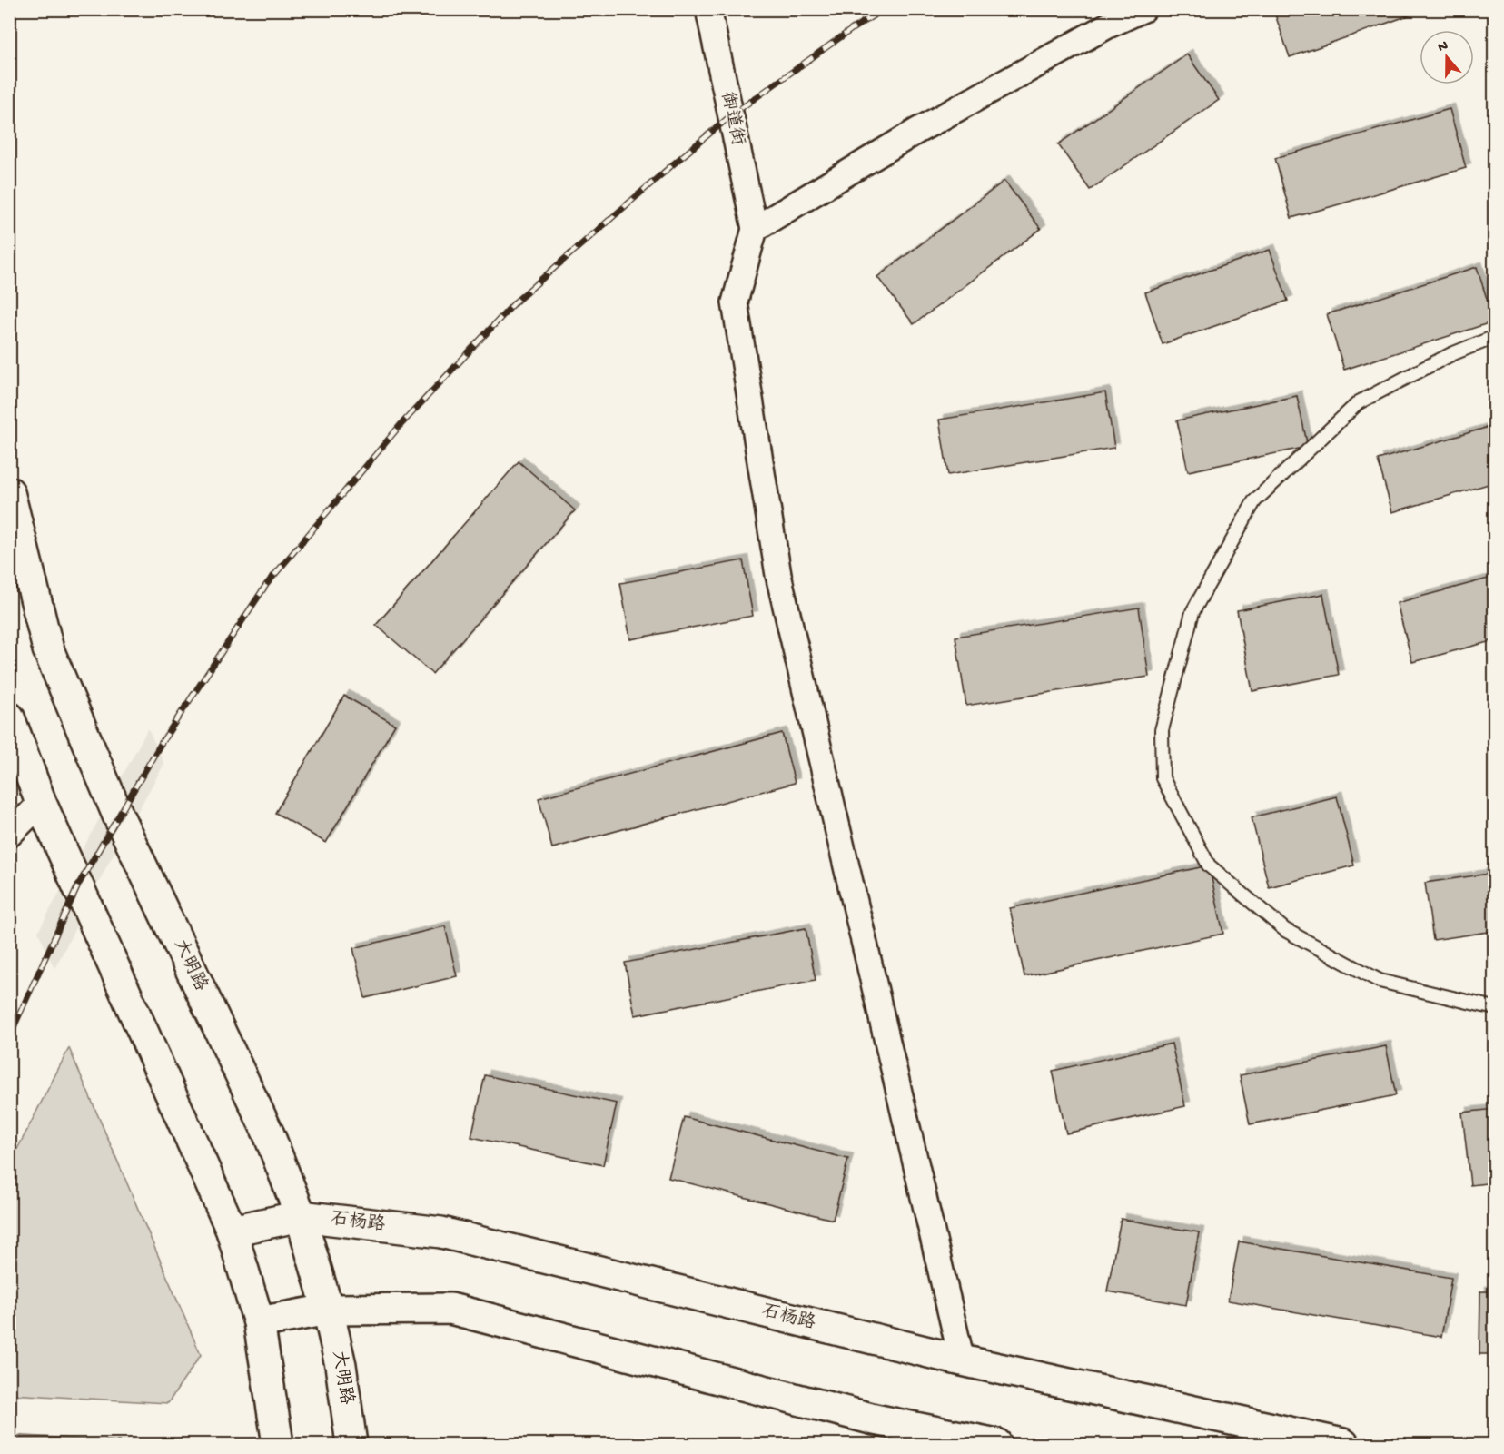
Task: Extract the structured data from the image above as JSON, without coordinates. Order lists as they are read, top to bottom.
{
  "streets": {
    "main road": ["大明路", "石杨路"],
    "street": ["御道街"]
  },
  "crossings": [
    ["大明路", "石杨路"]
  ],
  "north": "top"
}
